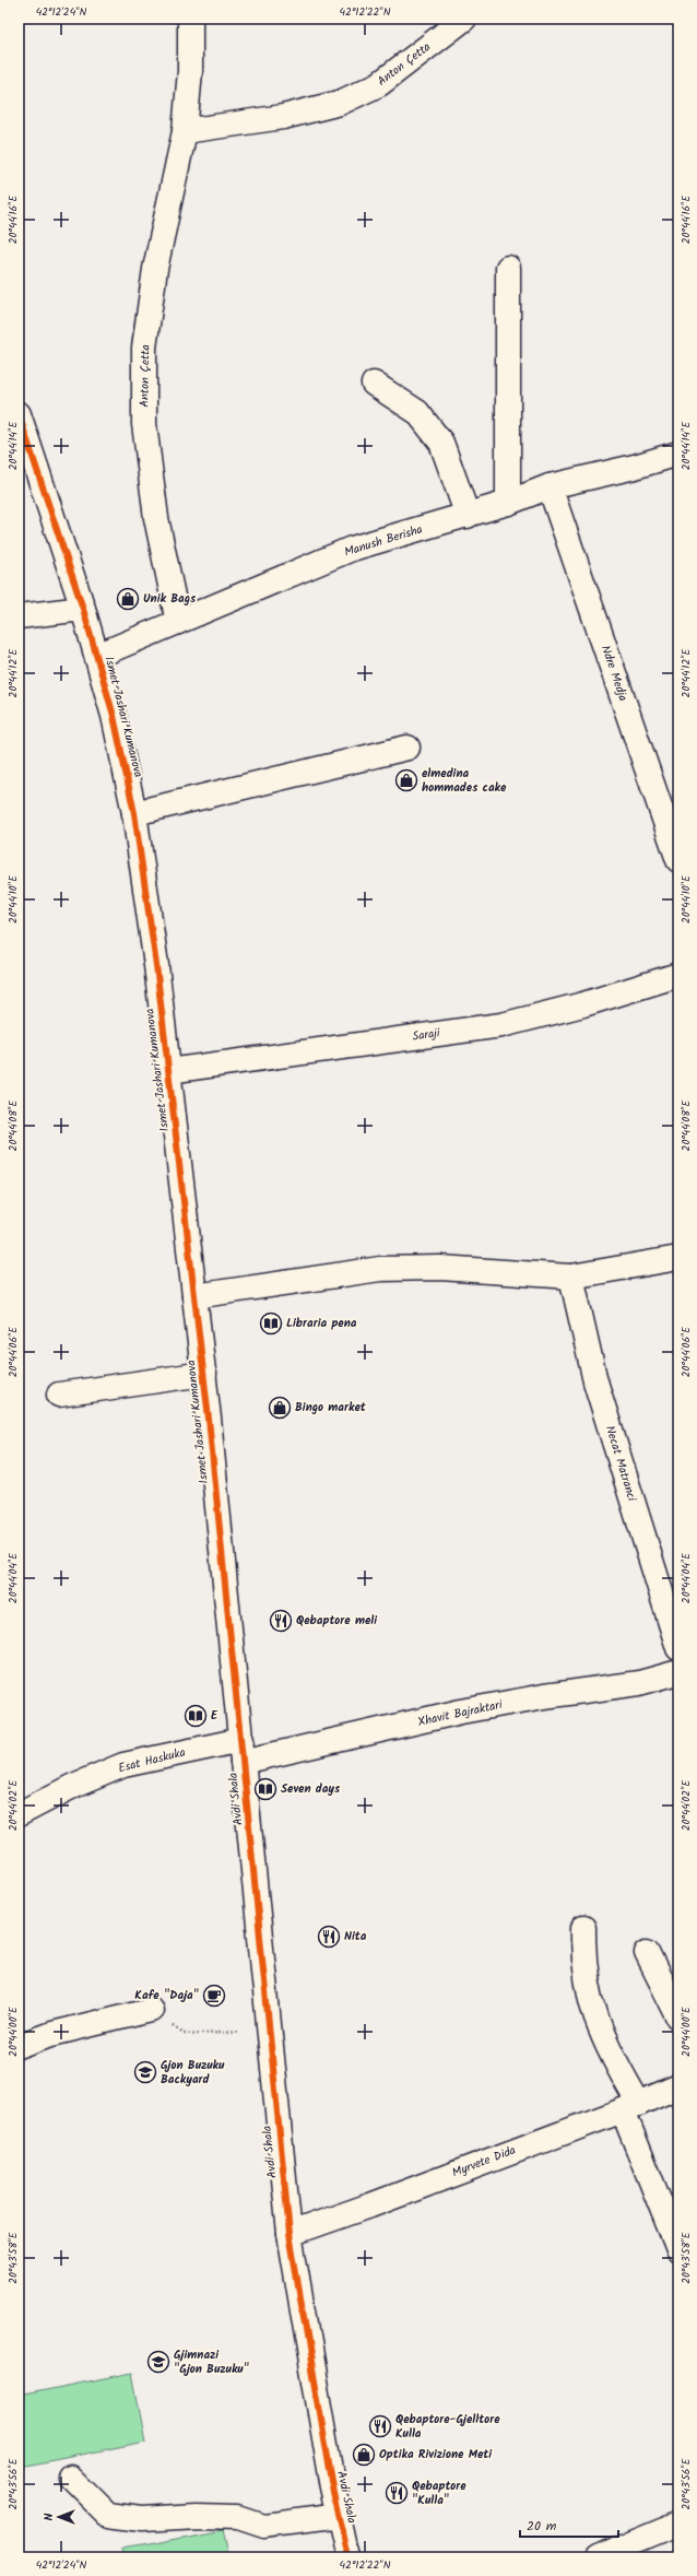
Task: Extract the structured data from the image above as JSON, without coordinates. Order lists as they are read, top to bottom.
{
  "streets": {
    "street": [
      "Anton Çetta",
      "Manush Berisha",
      "Ndre Medja",
      "Ismet Jashari Kumanova",
      "Saraji",
      "Necat Matranci",
      "Xhavit Bajraktari",
      "Esat Haskuka",
      "Avdi Shala",
      "Myrvete Dida"
    ]
  },
  "crossings": [
    ["Anton Çetta", "Manush Berisha"],
    ["Manush Berisha", "Ndre Medja"],
    ["Manush Berisha", "Ismet Jashari Kumanova"],
    ["Ismet Jashari Kumanova", "Saraji"],
    ["Ismet Jashari Kumanova", "Xhavit Bajraktari"],
    ["Ismet Jashari Kumanova", "Esat Haskuka"],
    ["Ismet Jashari Kumanova", "Avdi Shala"],
    ["Xhavit Bajraktari", "Esat Haskuka"],
    ["Xhavit Bajraktari", "Avdi Shala"],
    ["Esat Haskuka", "Avdi Shala"],
    ["Avdi Shala", "Myrvete Dida"]
  ],
  "places": {
    "shop": [
      "Unik Bags",
      "elmedina hommades cake",
      "Bingo market",
      "Optika Rivizione Meti"
    ],
    "library": ["Libraria pena", "E", "Seven days"],
    "restaurant": [
      "Qebaptore meli",
      "Nita",
      "Qebaptore-Gjelltore Kulla",
      "Qebaptore \"Kulla\""
    ],
    "cafe": ["Kafe \"Daja\""],
    "school or university": ["Gjon Buzuku Backyard", "Gjimnazi \"Gjon Buzuku\""]
  },
  "scale_bar": "20 m",
  "north": "left",
  "coordinates": [
    "42°12'24\"N",
    "42°12'22\"N",
    "20°44'16\"E",
    "20°44'14\"E",
    "20°44'12\"E",
    "20°44'10\"E",
    "20°44'08\"E",
    "20°44'06\"E",
    "20°44'04\"E",
    "20°44'02\"E",
    "20°44'00\"E",
    "20°43'58\"E",
    "20°43'56\"E"
  ]
}
